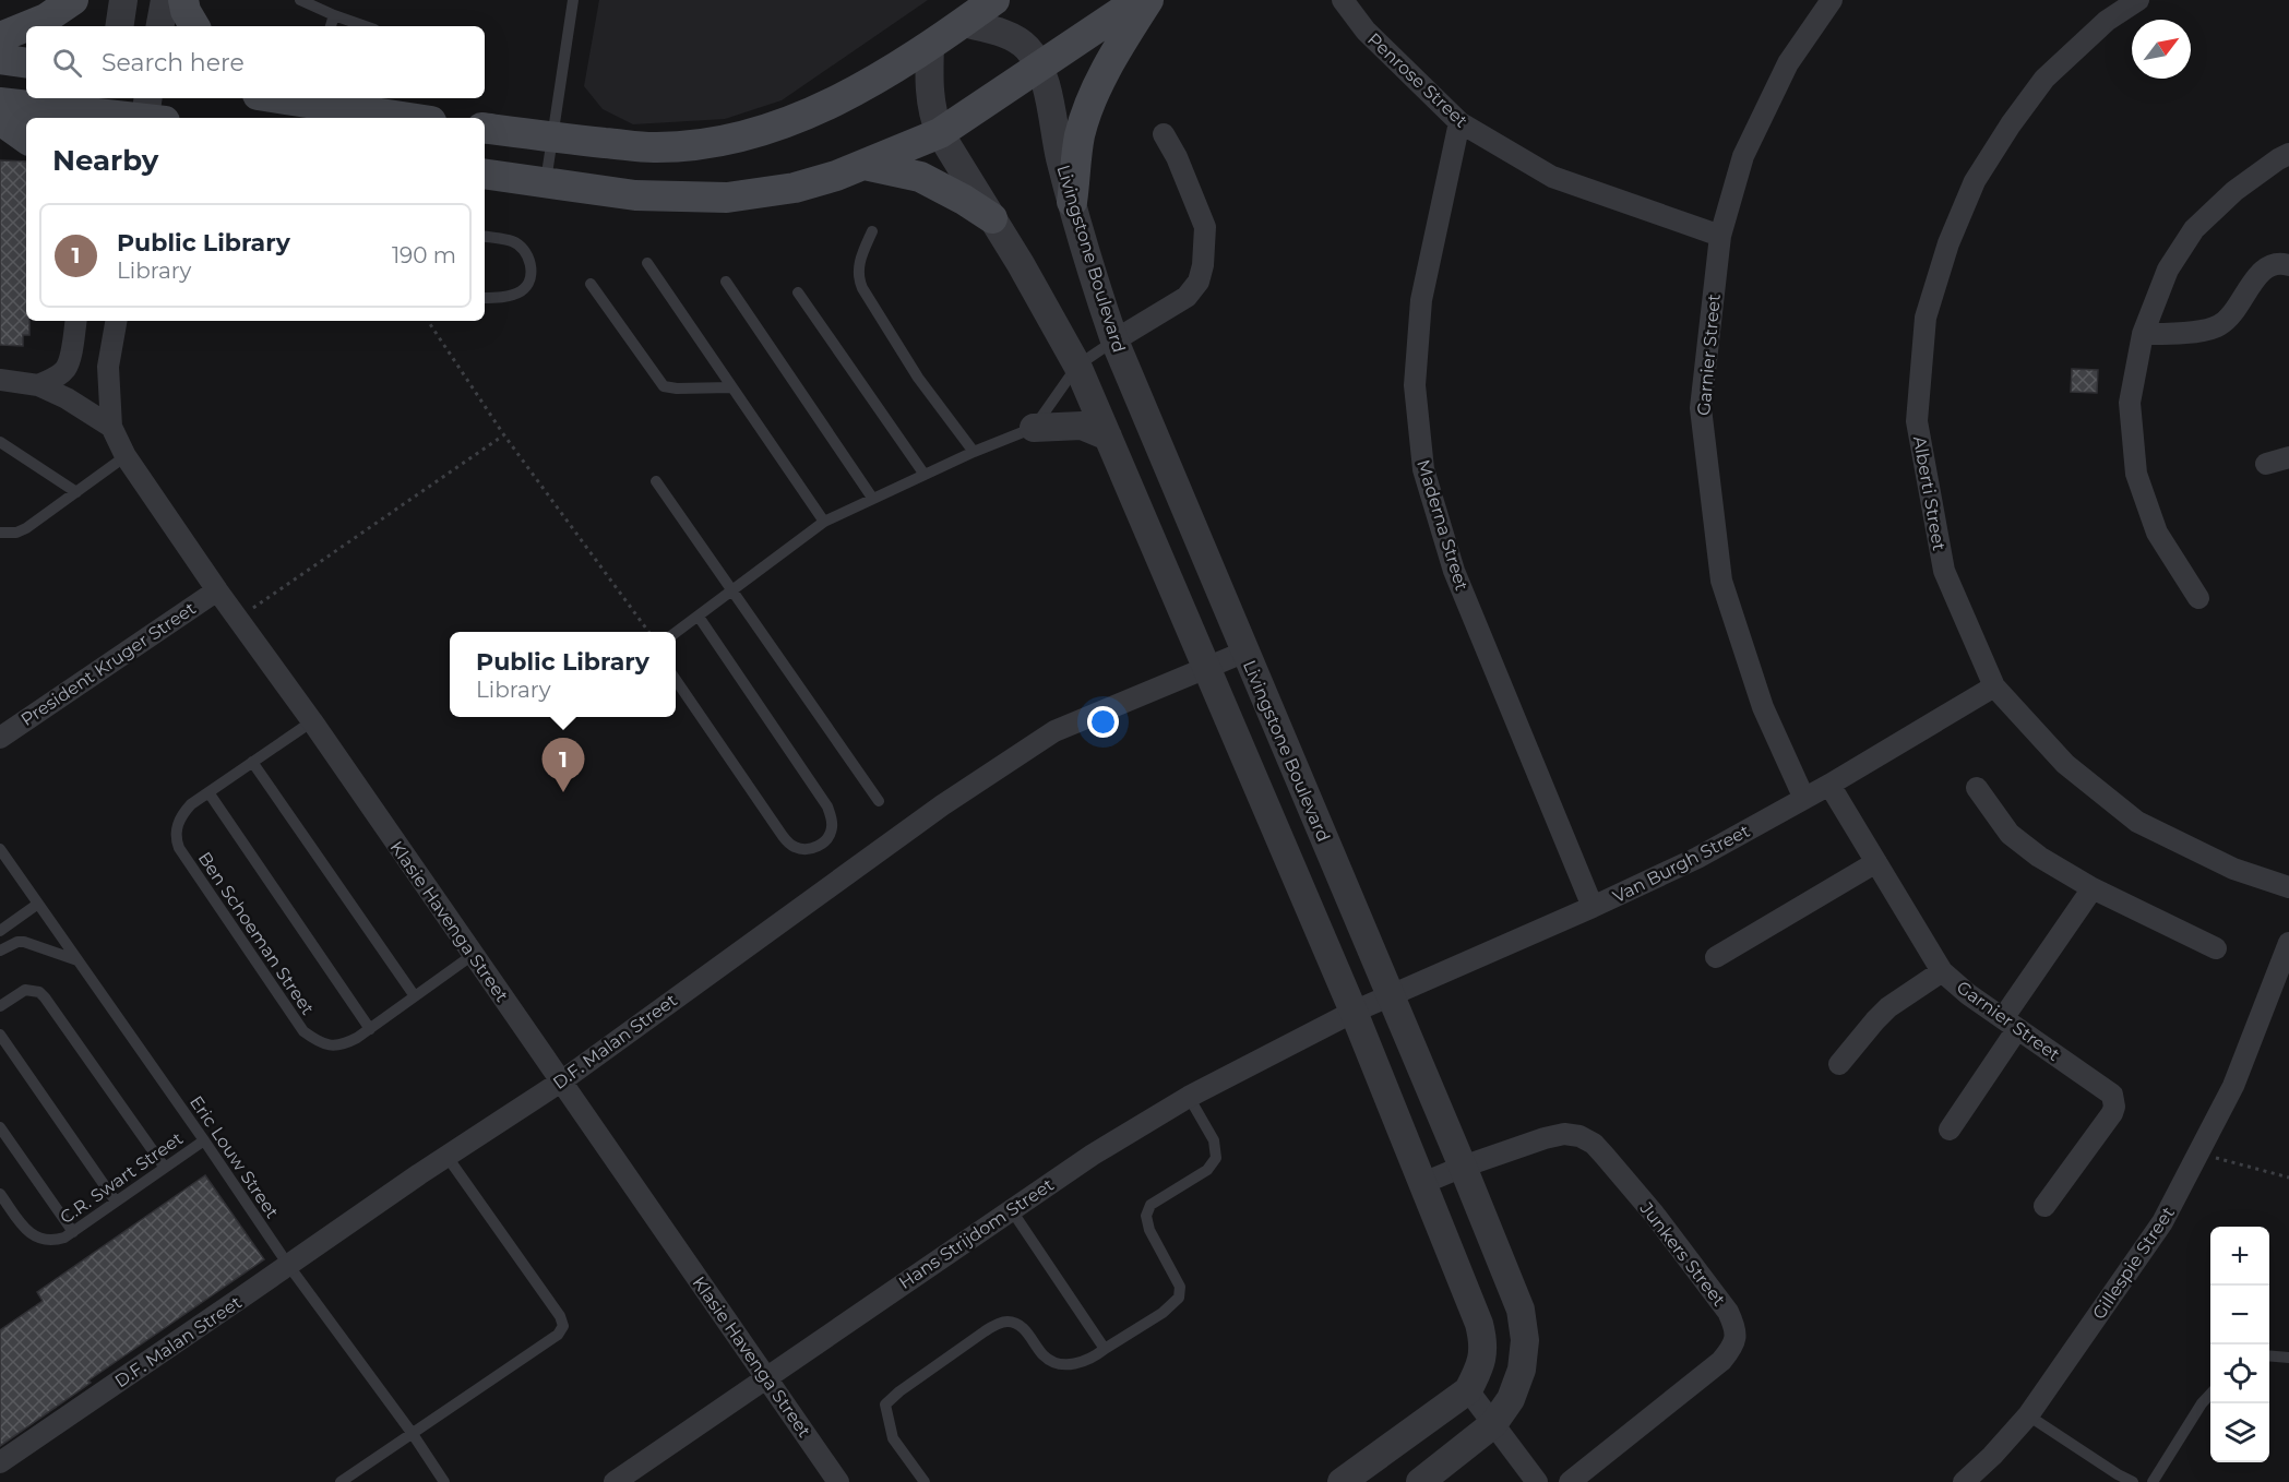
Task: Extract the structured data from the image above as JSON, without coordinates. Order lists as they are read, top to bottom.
{
  "streets": {
    "street": [
      "Penrose Street",
      "Livingstone Boulevard",
      "Garnier Street",
      "Alberti Street",
      "Maderna Street",
      "President Kruger Street",
      "Van Burgh Street",
      "Klasie Havenga Street",
      "D.F. Malan Street",
      "Hans Strijdom Street",
      "Junkers Street",
      "Gillespie Street"
    ],
    "lane": ["Ben Schoeman Street", "Eric Louw Street", "C.R. Swart Street"]
  },
  "crossings": [
    ["Penrose Street", "Garnier Street"],
    ["Penrose Street", "Maderna Street"],
    ["Livingstone Boulevard", "Van Burgh Street"],
    ["Livingstone Boulevard", "D.F. Malan Street"],
    ["Livingstone Boulevard", "Junkers Street"],
    ["Garnier Street", "Van Burgh Street"],
    ["Alberti Street", "Van Burgh Street"],
    ["Maderna Street", "Van Burgh Street"],
    ["President Kruger Street", "Klasie Havenga Street"],
    ["Van Burgh Street", "Hans Strijdom Street"],
    ["Klasie Havenga Street", "Ben Schoeman Street"],
    ["Klasie Havenga Street", "D.F. Malan Street"],
    ["Klasie Havenga Street", "Hans Strijdom Street"],
    ["D.F. Malan Street", "Eric Louw Street"],
    ["Eric Louw Street", "C.R. Swart Street"]
  ],
  "north": "top right",
  "page": {
    "search": "Search here",
    "heading": "Nearby",
    "list": [
      {
        "mark": "1",
        "name": "Public Library",
        "note": "Library",
        "value": "190 m"
      }
    ],
    "popup": ["Public Library", "Library"],
    "pins": "1",
    "map_buttons": ["+", "−"]
  }
}
